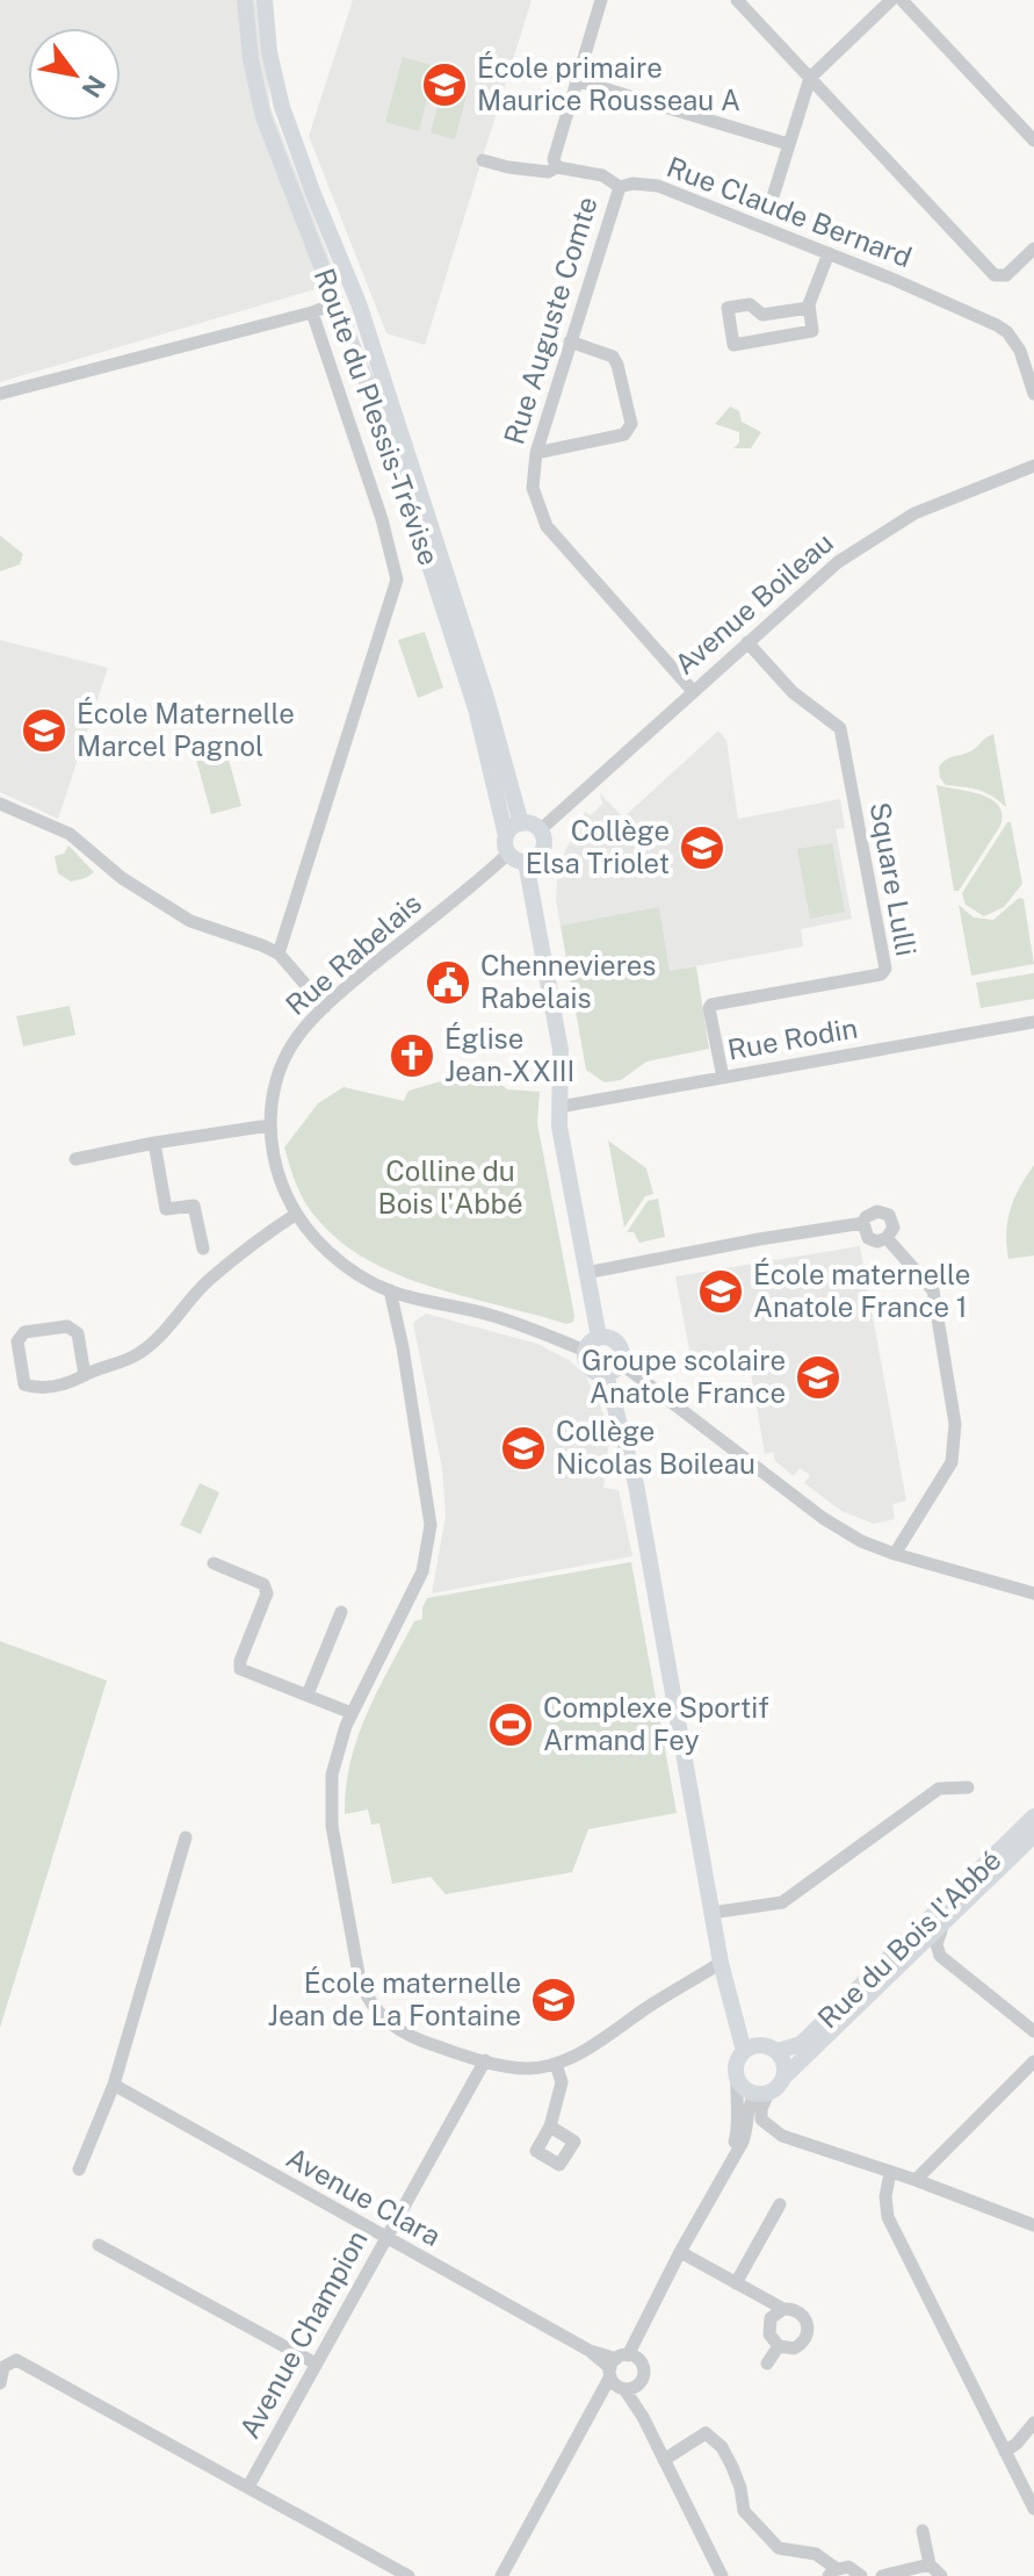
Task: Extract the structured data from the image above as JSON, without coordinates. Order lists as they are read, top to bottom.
{
  "streets": {
    "main road": ["Route du Plessis-Trévise", "Rue du Bois l'Abbé"],
    "street": [
      "Rue Claude Bernard",
      "Rue Auguste Comte",
      "Avenue Boileau",
      "Square Lulli",
      "Rue Rabelais",
      "Rue Rodin",
      "Avenue Clara",
      "Avenue Champion"
    ]
  },
  "crossings": [
    ["Rue Claude Bernard", "Rue Auguste Comte"],
    ["Rue Auguste Comte", "Avenue Boileau"],
    ["Route du Plessis-Trévise", "Avenue Boileau"],
    ["Route du Plessis-Trévise", "Rue Rabelais"],
    ["Avenue Boileau", "Square Lulli"],
    ["Avenue Boileau", "Rue Rabelais"],
    ["Square Lulli", "Rue Rodin"],
    ["Avenue Clara", "Avenue Champion"]
  ],
  "parks": ["Colline du Bois l'Abbé"],
  "places": {
    "school or university": [
      "École primaire Maurice Rousseau A",
      "École Maternelle Marcel Pagnol",
      "Collège Elsa Triolet",
      "École maternelle Anatole France 1",
      "Groupe scolaire Anatole France",
      "Collège Nicolas Boileau",
      "École maternelle Jean de La Fontaine"
    ],
    "public building": ["Chennevieres Rabelais"],
    "church": ["Église Jean-XXIII"],
    "sports": ["Complexe Sportif Armand Fey"]
  },
  "north": "bottom right"
}
